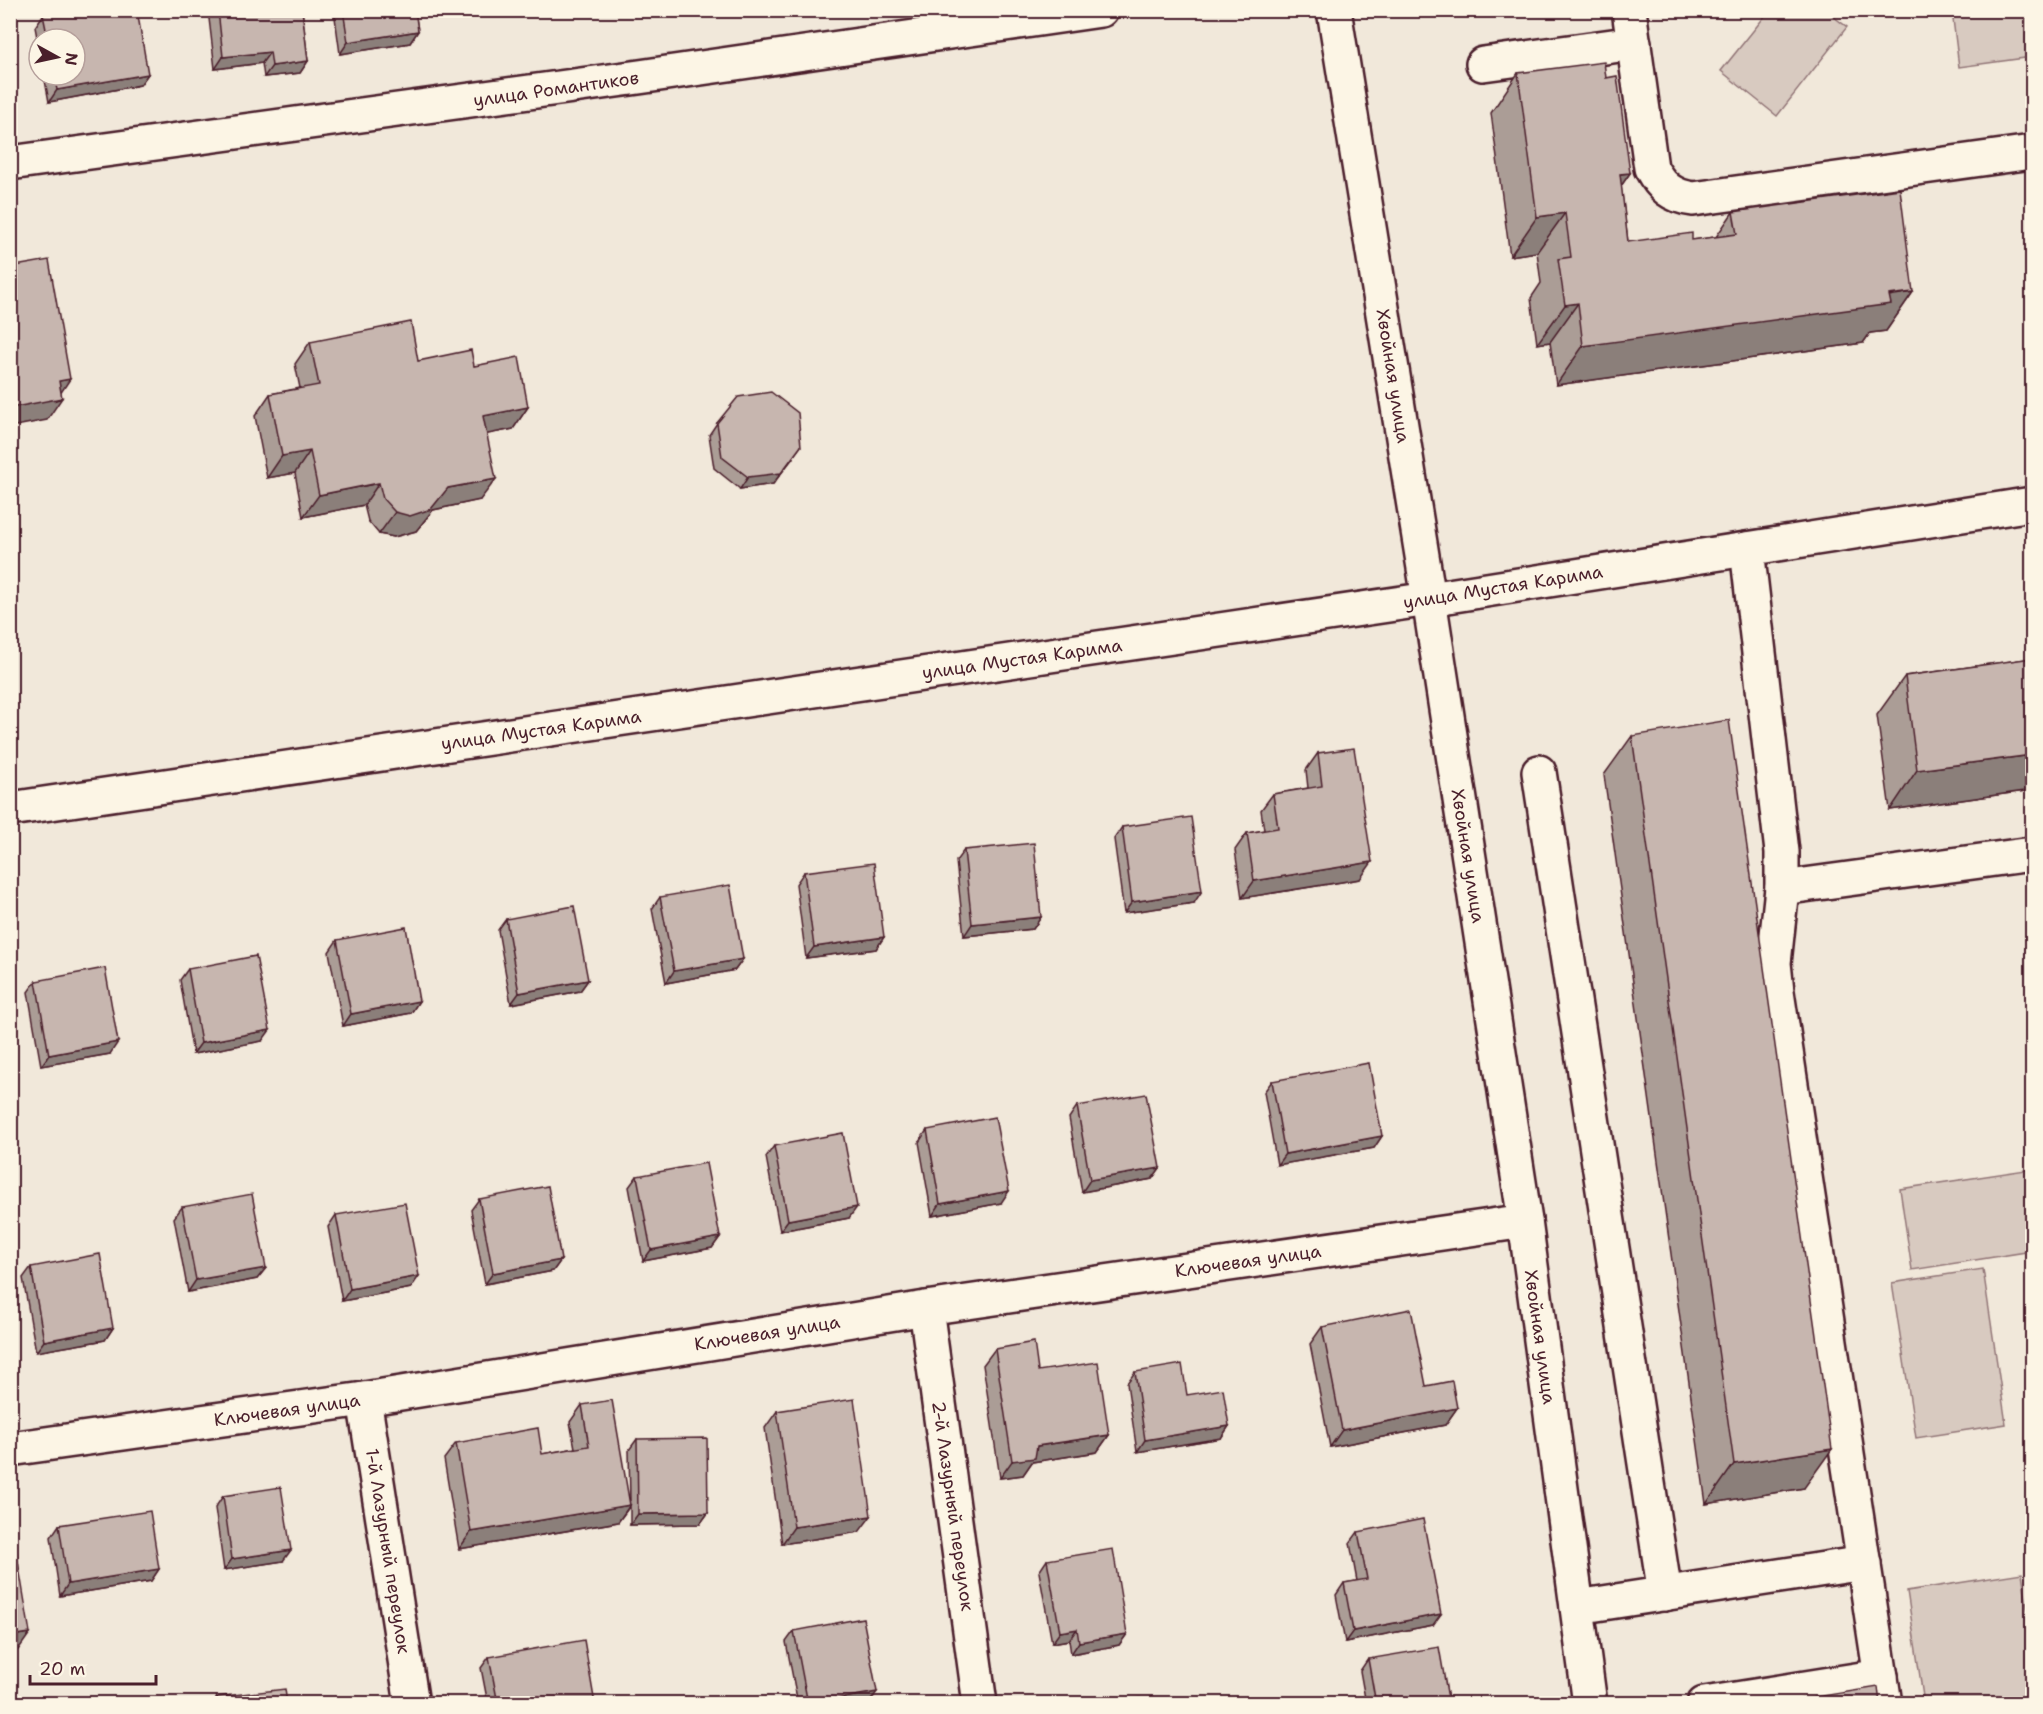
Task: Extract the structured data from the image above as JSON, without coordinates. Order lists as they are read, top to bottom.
{
  "streets": {
    "street": [
      "улица Романтиков",
      "Хвойная улица",
      "улица Мустая Карима",
      "Ключевая улица",
      "2-й Лазурный переулок",
      "1-й Лазурный переулок"
    ]
  },
  "crossings": [
    ["Хвойная улица", "улица Мустая Карима"],
    ["Хвойная улица", "Ключевая улица"],
    ["Ключевая улица", "2-й Лазурный переулок"],
    ["Ключевая улица", "1-й Лазурный переулок"]
  ],
  "scale_bar": "20 m",
  "north": "right"
}
